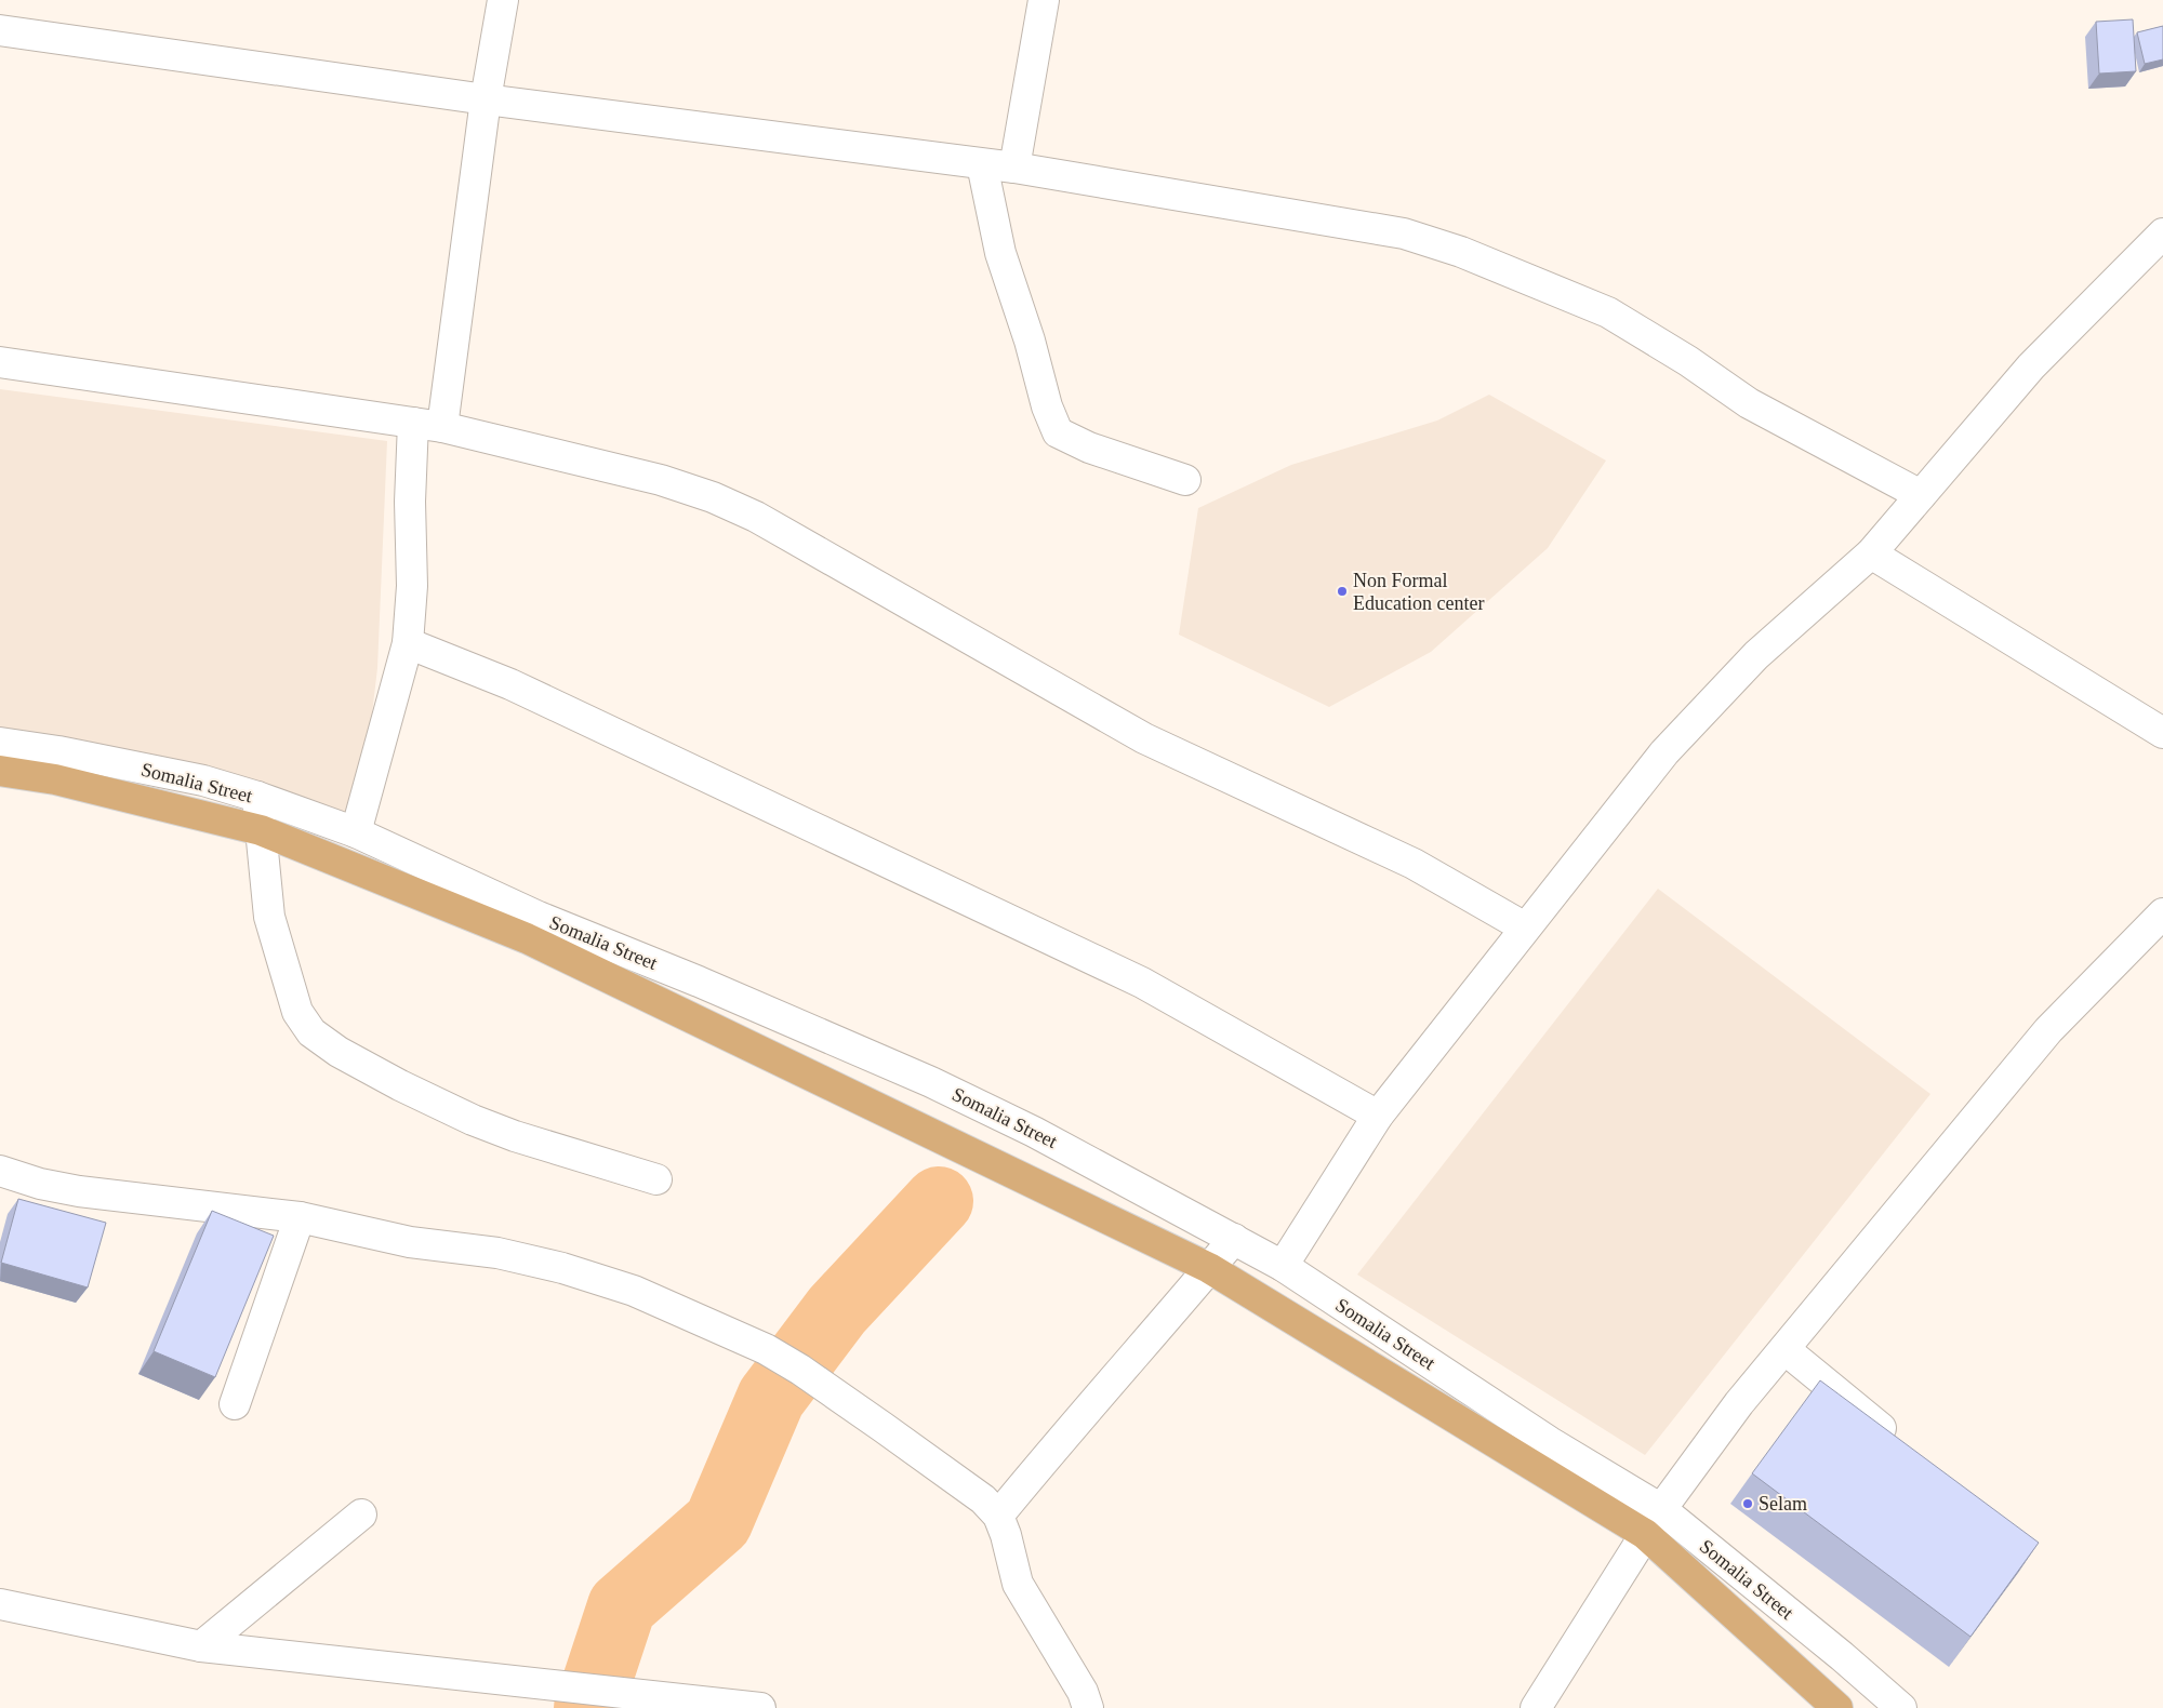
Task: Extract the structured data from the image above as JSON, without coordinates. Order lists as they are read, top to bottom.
{
  "streets": {
    "street": ["Somalia Street"]
  },
  "places": ["Non Formal Education center", "Selam"]
}
